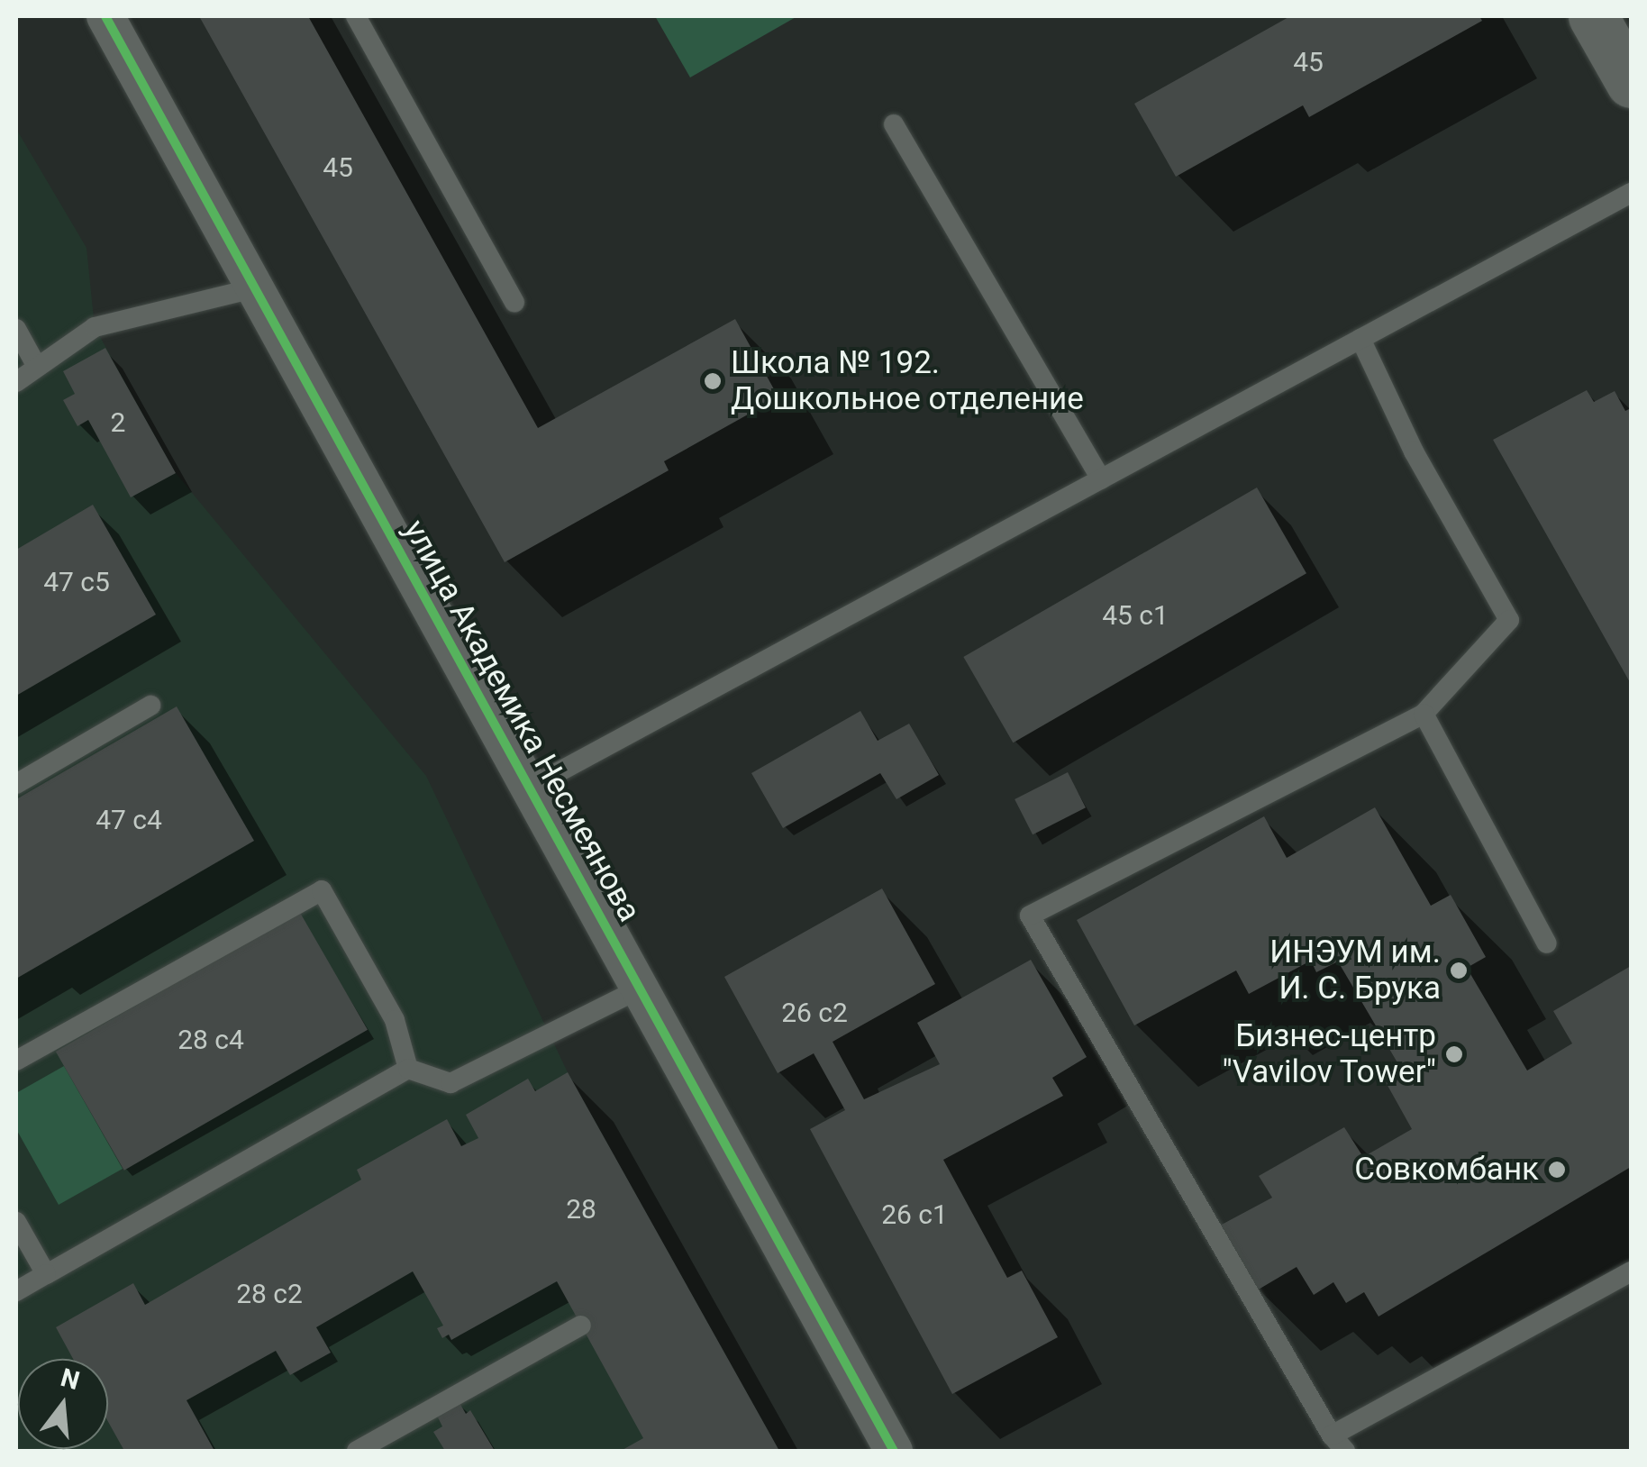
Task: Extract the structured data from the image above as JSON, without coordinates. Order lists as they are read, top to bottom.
{
  "streets": {
    "street": ["улица Академика Несмеянова"]
  },
  "places": [
    "Школа № 192. Дошкольное отделение",
    "ИНЭУМ им. И. С. Брука",
    "Бизнес-центр \"Vavilov Tower\"",
    "Совкомбанк"
  ],
  "house_numbers": [
    "45",
    "45",
    "2",
    "47 с5",
    "45 с1",
    "47 с4",
    "26 с2",
    "28 с4",
    "28",
    "26 с1",
    "28 с2"
  ],
  "north": "top"
}
